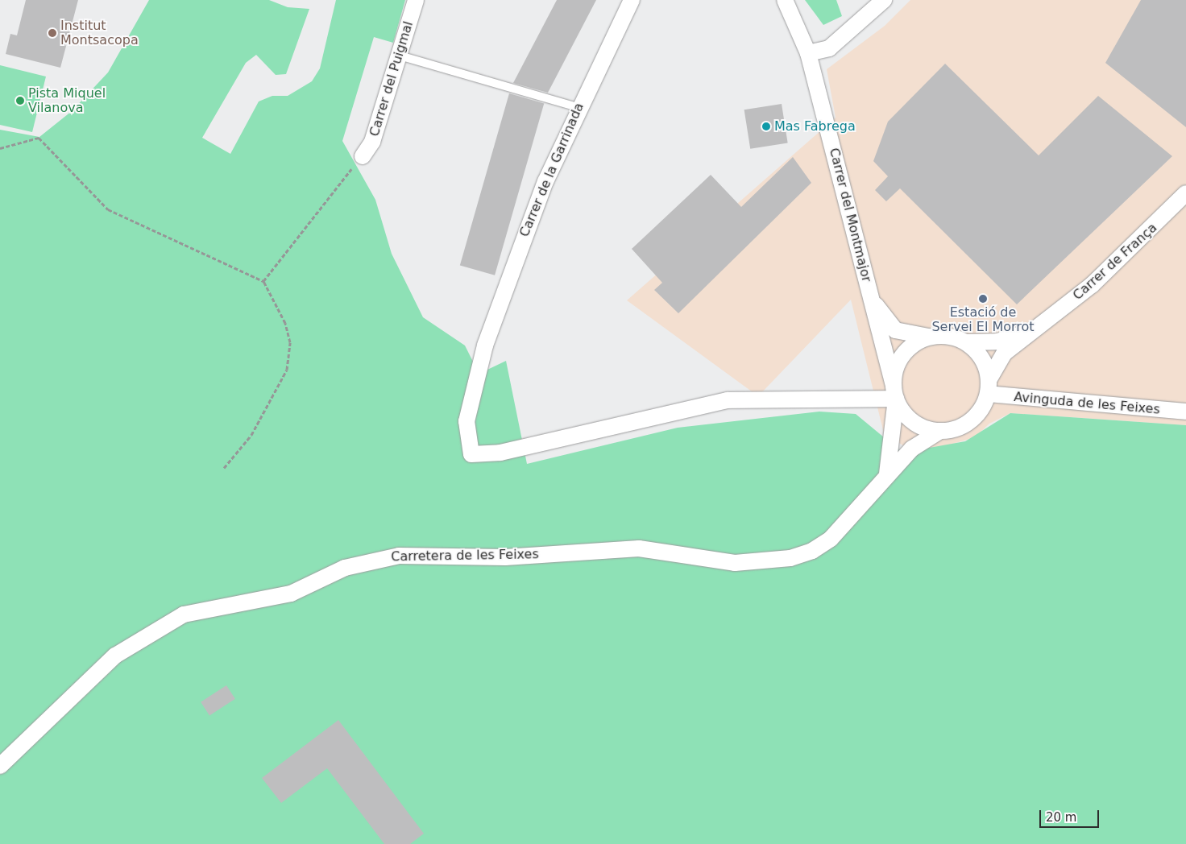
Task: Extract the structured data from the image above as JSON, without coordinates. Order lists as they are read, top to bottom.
{
  "streets": {
    "street": [
      "Carrer del Puigmal",
      "Carrer de la Garrinada",
      "Carrer del Montmajor",
      "Carrer de França",
      "Avinguda de les Feixes",
      "Carretera de les Feixes"
    ]
  },
  "crossings": [
    ["Carrer de la Garrinada", "Carrer del Montmajor"],
    ["Carrer de la Garrinada", "Carrer de França"],
    ["Carrer de la Garrinada", "Avinguda de les Feixes"],
    ["Carrer de la Garrinada", "Carretera de les Feixes"],
    ["Carrer del Montmajor", "Carrer de França"],
    ["Carrer del Montmajor", "Avinguda de les Feixes"],
    ["Carrer del Montmajor", "Carretera de les Feixes"],
    ["Carrer de França", "Avinguda de les Feixes"],
    ["Carrer de França", "Carretera de les Feixes"],
    ["Avinguda de les Feixes", "Carretera de les Feixes"]
  ],
  "places": [
    "Institut Montsacopa",
    "Pista Miquel Vilanova",
    "Mas Fabrega",
    "Estació de Servei El Morrot"
  ],
  "scale_bar": "20 m"
}
